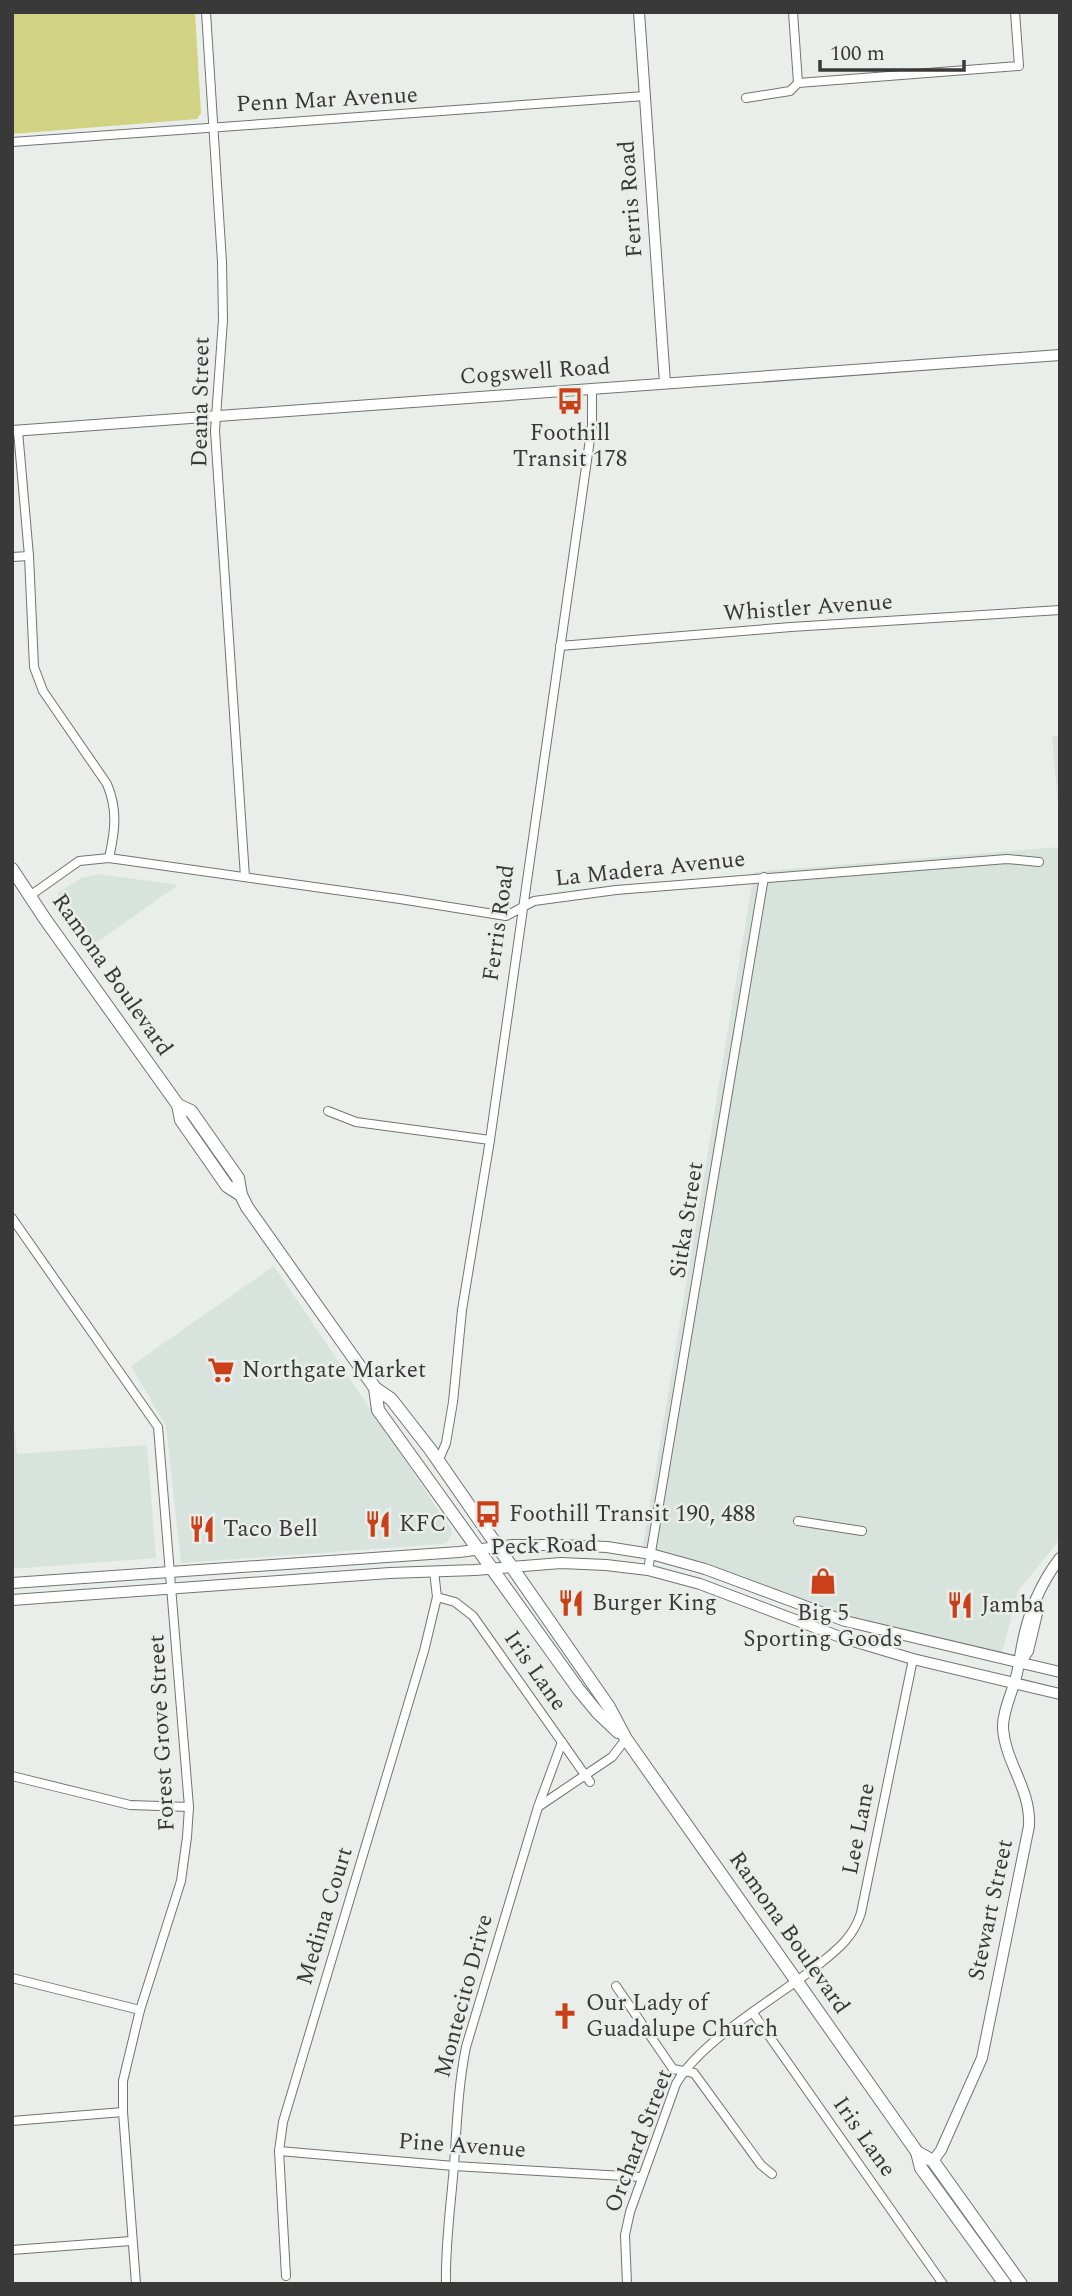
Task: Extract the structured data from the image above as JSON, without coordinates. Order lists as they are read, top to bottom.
{
  "streets": {
    "main road": [
      "Ferris Road",
      "Cogswell Road",
      "Ramona Boulevard",
      "Peck Road",
      "Stewart Street"
    ],
    "street": [
      "Penn Mar Avenue",
      "Deana Street",
      "Whistler Avenue",
      "La Madera Avenue",
      "Sitka Street",
      "Iris Lane",
      "Forest Grove Street",
      "Lee Lane",
      "Medina Court",
      "Montecito Drive",
      "Orchard Street",
      "Pine Avenue"
    ]
  },
  "crossings": [
    ["Penn Mar Avenue", "Ferris Road"],
    ["Penn Mar Avenue", "Deana Street"],
    ["Ferris Road", "Cogswell Road"],
    ["Ferris Road", "Whistler Avenue"],
    ["Ferris Road", "La Madera Avenue"],
    ["Ferris Road", "Ramona Boulevard"],
    ["Cogswell Road", "Deana Street"],
    ["Deana Street", "La Madera Avenue"],
    ["La Madera Avenue", "Ramona Boulevard"],
    ["La Madera Avenue", "Sitka Street"],
    ["Ramona Boulevard", "Peck Road"],
    ["Ramona Boulevard", "Lee Lane"],
    ["Ramona Boulevard", "Stewart Street"],
    ["Ramona Boulevard", "Orchard Street"],
    ["Sitka Street", "Peck Road"],
    ["Peck Road", "Forest Grove Street"],
    ["Peck Road", "Lee Lane"],
    ["Peck Road", "Stewart Street"],
    ["Peck Road", "Medina Court"],
    ["Iris Lane", "Medina Court"],
    ["Iris Lane", "Montecito Drive"],
    ["Iris Lane", "Orchard Street"],
    ["Lee Lane", "Orchard Street"],
    ["Medina Court", "Pine Avenue"],
    ["Montecito Drive", "Pine Avenue"],
    ["Orchard Street", "Pine Avenue"]
  ],
  "places": {
    "bus stop": ["Foothill Transit 178", "Foothill Transit 190, 488"],
    "supermarket": ["Northgate Market"],
    "restaurant": [
      "KFC",
      "Taco Bell",
      "Burger King",
      "Jamba"
    ],
    "shop": ["Big 5 Sporting Goods"],
    "church": ["Our Lady of Guadalupe Church"]
  },
  "scale_bar": "100 m"
}
